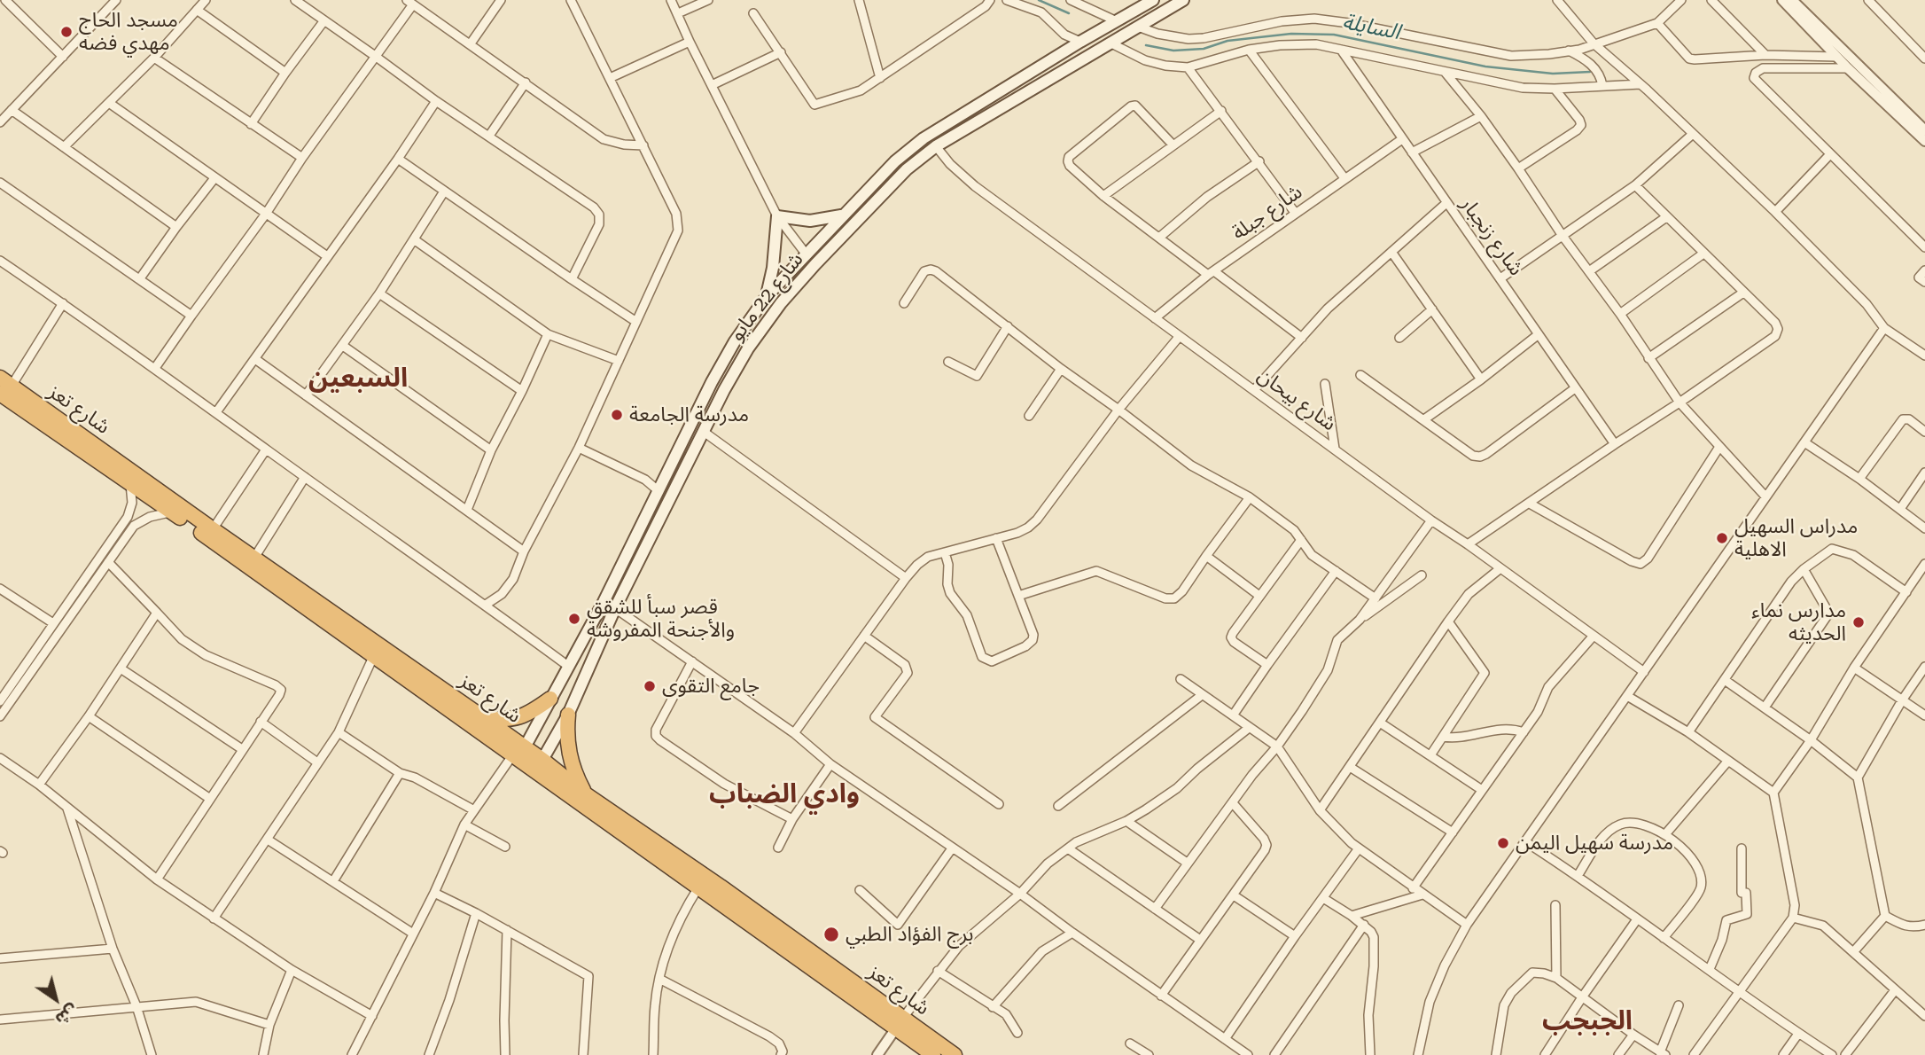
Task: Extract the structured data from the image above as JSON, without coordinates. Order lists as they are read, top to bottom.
{
  "streets": {
    "highway": ["شارع تعز"],
    "main road": ["شارع 22 مايو"],
    "street": ["شارع جبلة", "شارع زنجبار", "شارع بيحان"]
  },
  "crossings": [
    ["شارع جبلة", "شارع زنجبار"],
    ["شارع جبلة", "شارع بيحان"],
    ["شارع 22 مايو", "شارع بيحان"],
    ["شارع 22 مايو", "شارع تعز"]
  ],
  "districts": ["السبعين", "وادي الضباب", "الجبجب"],
  "water": ["السايلة"],
  "places": [
    "مسجد الحاج مهدي فضه",
    "مدرسة الجامعة",
    "مدراس السهيل الاهلية",
    "قصر سبأ للشقق والأجنحة المفروشة",
    "مدارس نماء الحديثه",
    "جامع التقوى",
    "مدرسة سهيل اليمن",
    "برج الفؤاد الطبي"
  ],
  "north": "bottom right"
}
